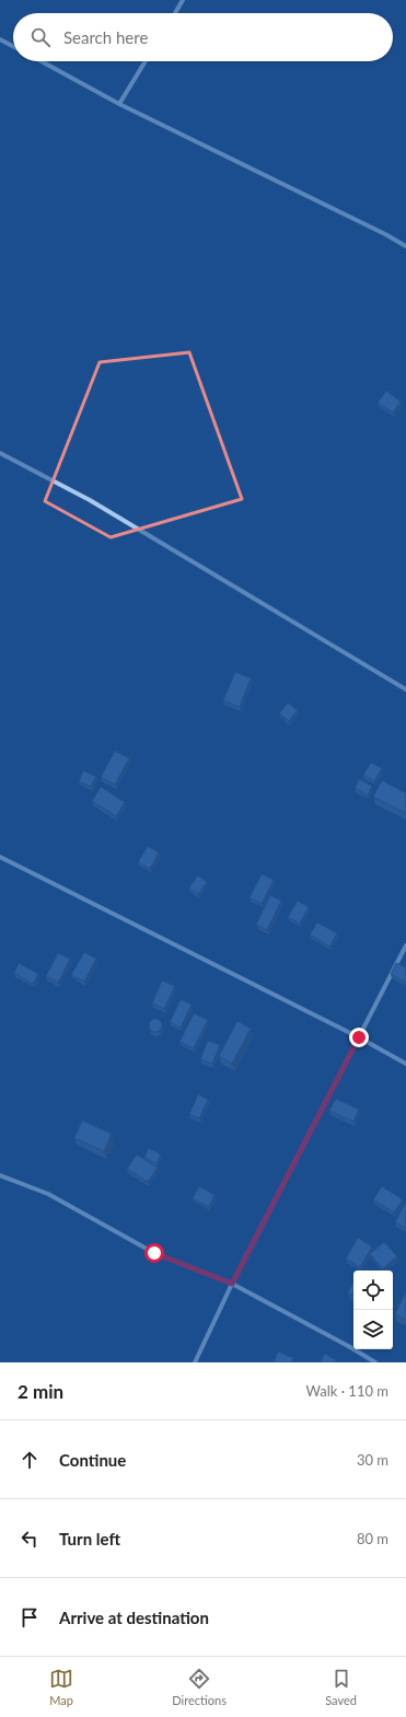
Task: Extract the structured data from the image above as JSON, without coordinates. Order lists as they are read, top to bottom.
{
  "page": {
    "search": "Search here",
    "heading": ["2 min", "Walk · 110 m"],
    "list": [
      ["Continue", "30 m"],
      ["Turn left", "80 m"],
      "Arrive at destination"
    ],
    "nav": ["Map", "Directions", "Saved"]
  }
}
